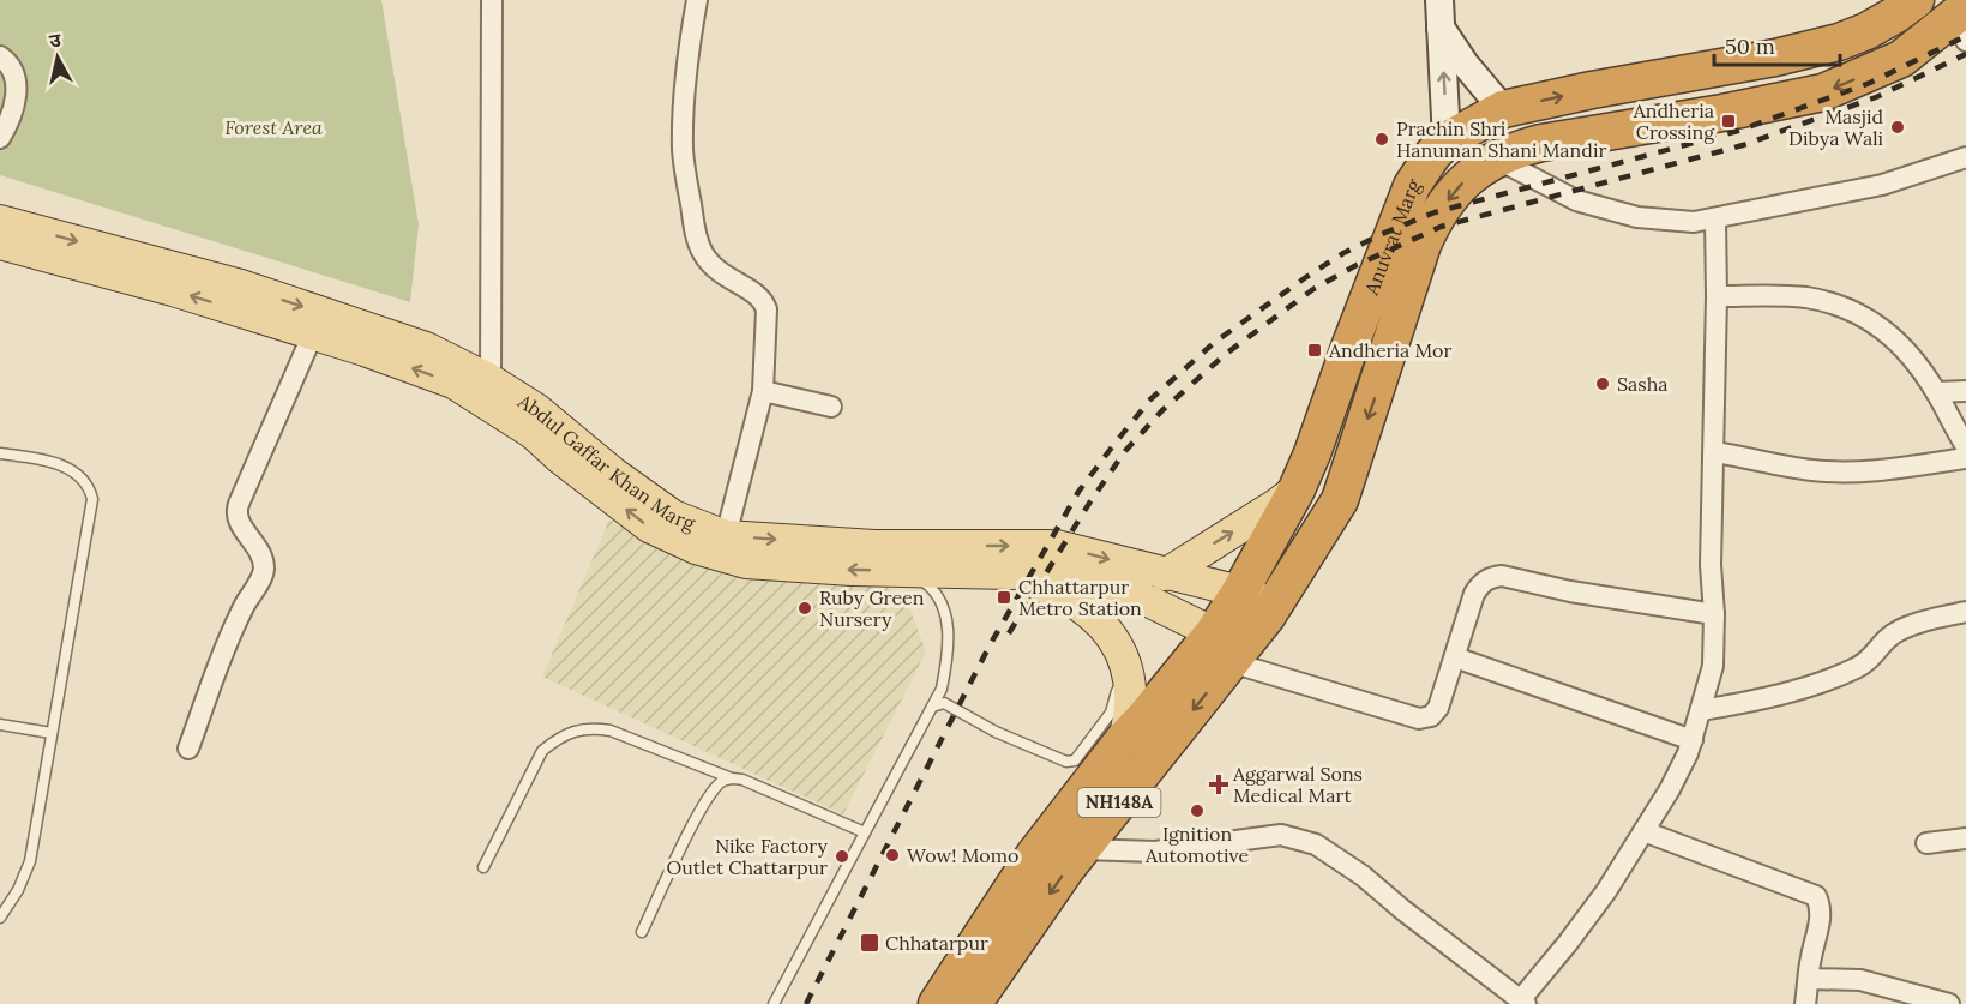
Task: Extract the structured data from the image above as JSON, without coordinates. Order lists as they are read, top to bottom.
{
  "streets": {
    "highway": ["Anuvrat Marg", "NH148A"],
    "main road": ["Abdul Gaffar Khan Marg"]
  },
  "crossings": [
    ["Anuvrat Marg", "Abdul Gaffar Khan Marg"],
    ["Anuvrat Marg", "NH148A"],
    ["Abdul Gaffar Khan Marg", "NH148A"]
  ],
  "parks": ["Forest Area"],
  "places": {
    "transit": [
      "Andheria Crossing",
      "Andheria Mor",
      "Chhattarpur Metro Station",
      "Chhatarpur"
    ],
    "other": [
      "Masjid Dibya Wali",
      "Prachin Shri Hanuman Shani Mandir",
      "Sasha",
      "Ruby Green Nursery",
      "Ignition Automotive",
      "Wow! Momo",
      "Nike Factory Outlet Chattarpur"
    ],
    "health": ["Aggarwal Sons Medical Mart"]
  },
  "scale_bar": "50 m",
  "north": "top"
}
